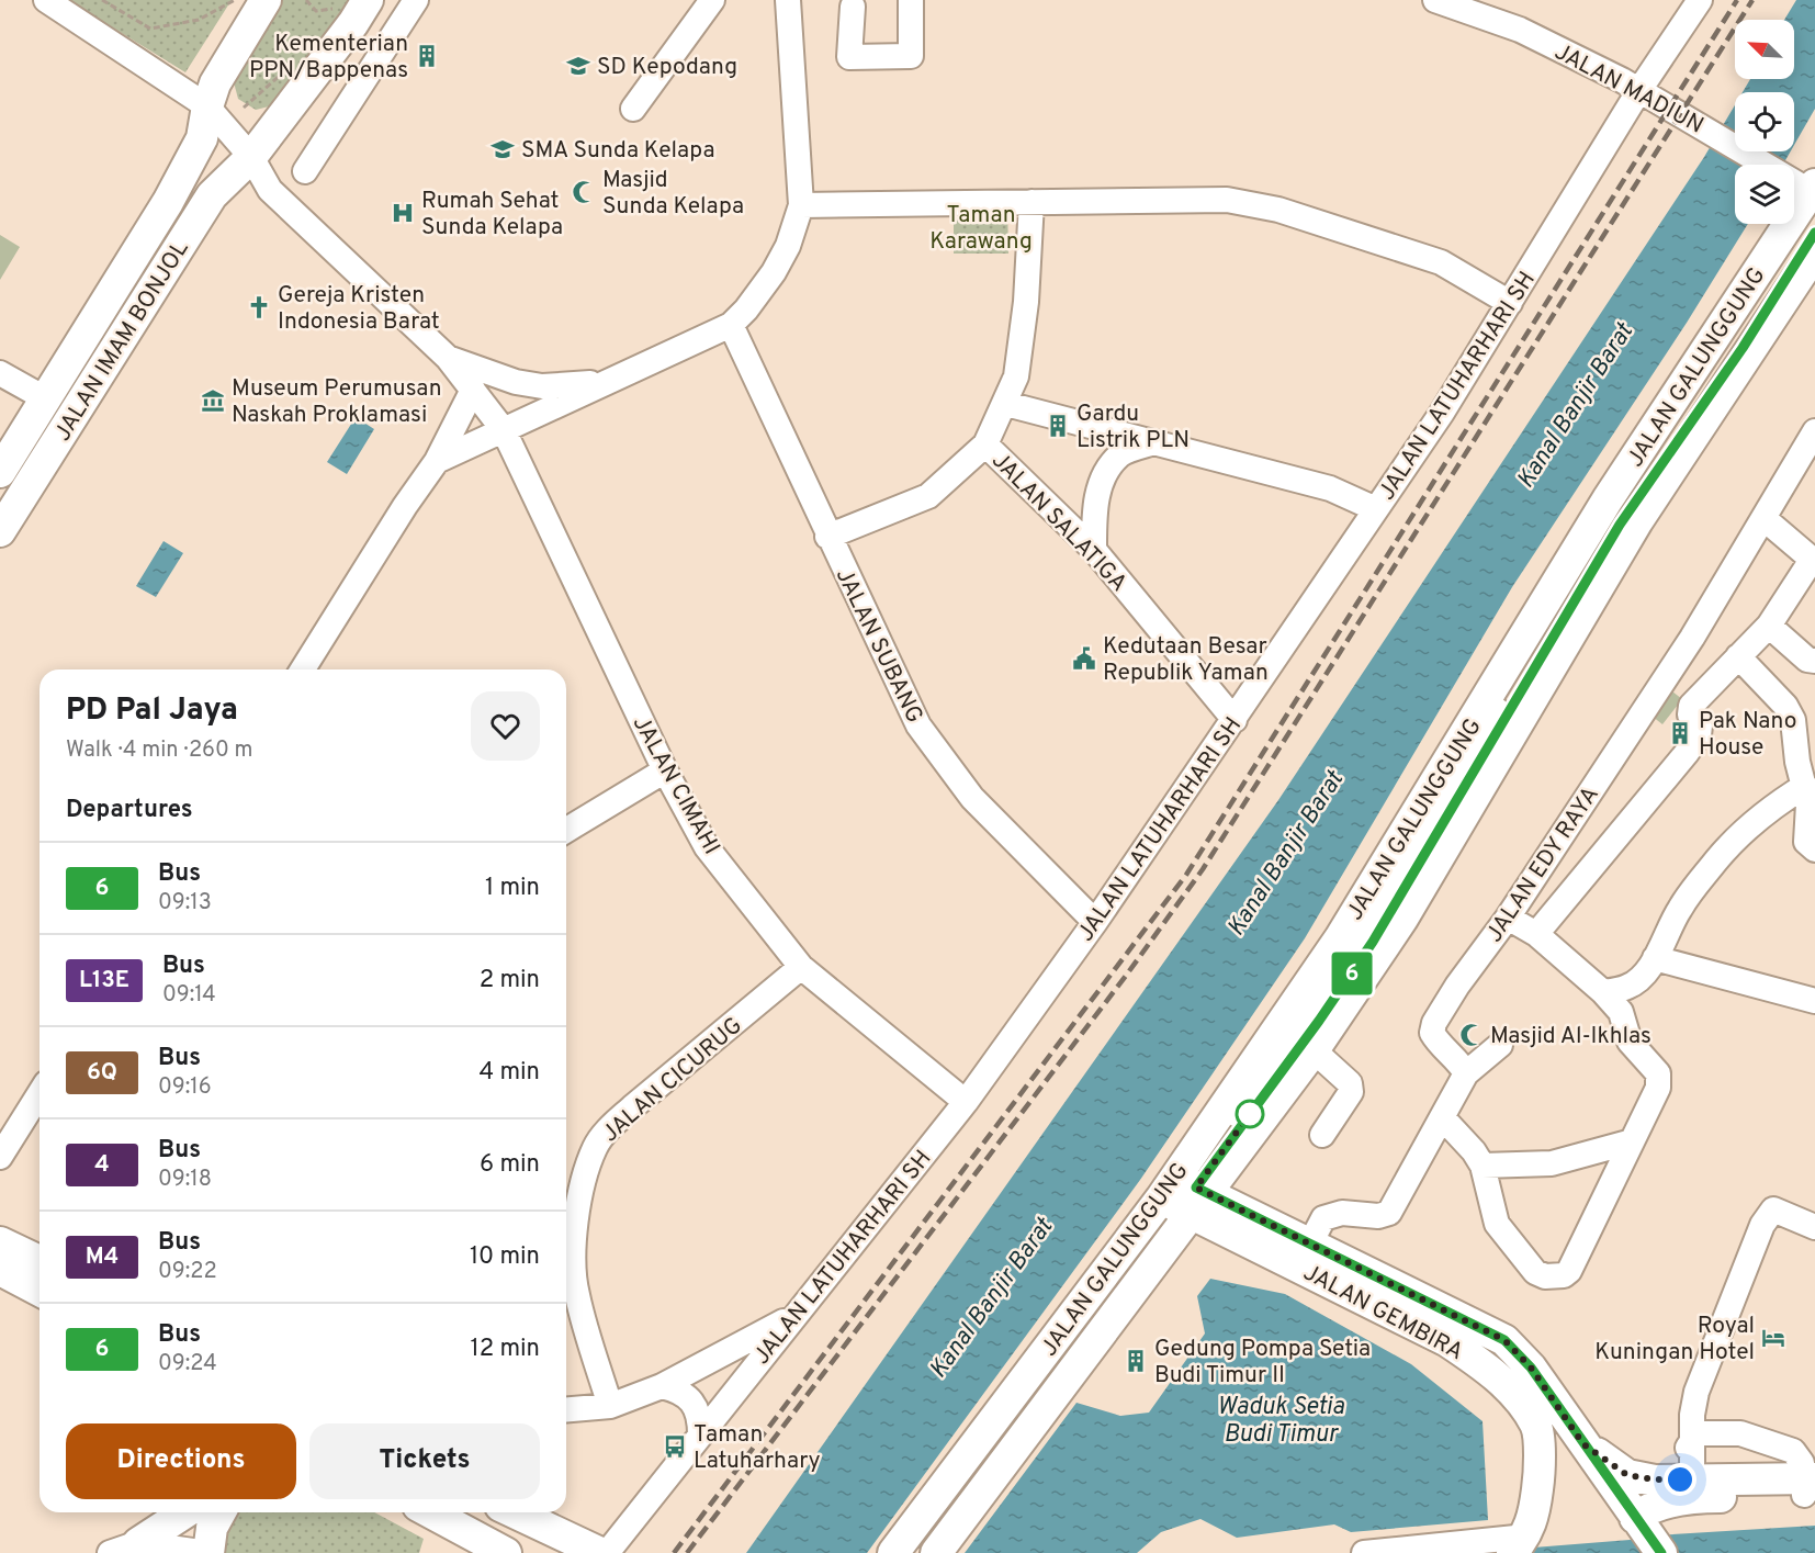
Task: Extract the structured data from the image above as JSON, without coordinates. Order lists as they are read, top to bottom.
{
  "streets": {
    "main road": ["JALAN IMAM BONJOL", "JALAN GALUNGGUNG", "JALAN GEMBIRA"],
    "street": [
      "JALAN MADIUN",
      "JALAN LATUHARHARI SH",
      "JALAN SALATIGA",
      "JALAN SUBANG",
      "JALAN CIMAHI",
      "JALAN EDY RAYA",
      "JALAN CICURUG"
    ]
  },
  "crossings": [
    ["JALAN MADIUN", "JALAN GALUNGGUNG"],
    ["JALAN MADIUN", "JALAN LATUHARHARI SH"],
    ["JALAN IMAM BONJOL", "JALAN CIMAHI"],
    ["JALAN GALUNGGUNG", "JALAN GEMBIRA"],
    ["JALAN LATUHARHARI SH", "JALAN SALATIGA"],
    ["JALAN LATUHARHARI SH", "JALAN SUBANG"],
    ["JALAN LATUHARHARI SH", "JALAN CIMAHI"],
    ["JALAN CIMAHI", "JALAN CICURUG"]
  ],
  "water": ["Kanal Banjir Barat", "Waduk Setia Budi Timur"],
  "parks": ["Taman Karawang"],
  "places": {
    "building": [
      "Kementerian PPN/Bappenas",
      "Gardu Listrik PLN",
      "Pak Nano House",
      "Gedung Pompa Setia Budi Timur II"
    ],
    "school or university": ["SD Kepodang", "SMA Sunda Kelapa"],
    "mosque": ["Masjid Sunda Kelapa", "Masjid Al-Ikhlas"],
    "hospital": ["Rumah Sehat Sunda Kelapa"],
    "church": ["Gereja Kristen Indonesia Barat"],
    "museum": ["Museum Perumusan Naskah Proklamasi"],
    "public building": ["Kedutaan Besar Republik Yaman"],
    "hotel": ["Royal Kuningan Hotel"],
    "bus stop": ["Taman Latuharhary"]
  },
  "lines": ["bus line 6"],
  "north": "top left",
  "page": {
    "on_map": "6",
    "heading": [
      ["PD Pal Jaya", "Walk · 4 min · 260 m"],
      "Departures"
    ],
    "list": [
      {
        "mark": "6",
        "name": "Bus",
        "note": "09:13",
        "value": "1 min"
      },
      {
        "mark": "L13E",
        "name": "Bus",
        "note": "09:14",
        "value": "2 min"
      },
      {
        "mark": "6Q",
        "name": "Bus",
        "note": "09:16",
        "value": "4 min"
      },
      {
        "mark": "4",
        "name": "Bus",
        "note": "09:18",
        "value": "6 min"
      },
      {
        "mark": "M4",
        "name": "Bus",
        "note": "09:22",
        "value": "10 min"
      },
      {
        "mark": "6",
        "name": "Bus",
        "note": "09:24",
        "value": "12 min"
      }
    ],
    "buttons": ["Directions", "Tickets"]
  }
}
